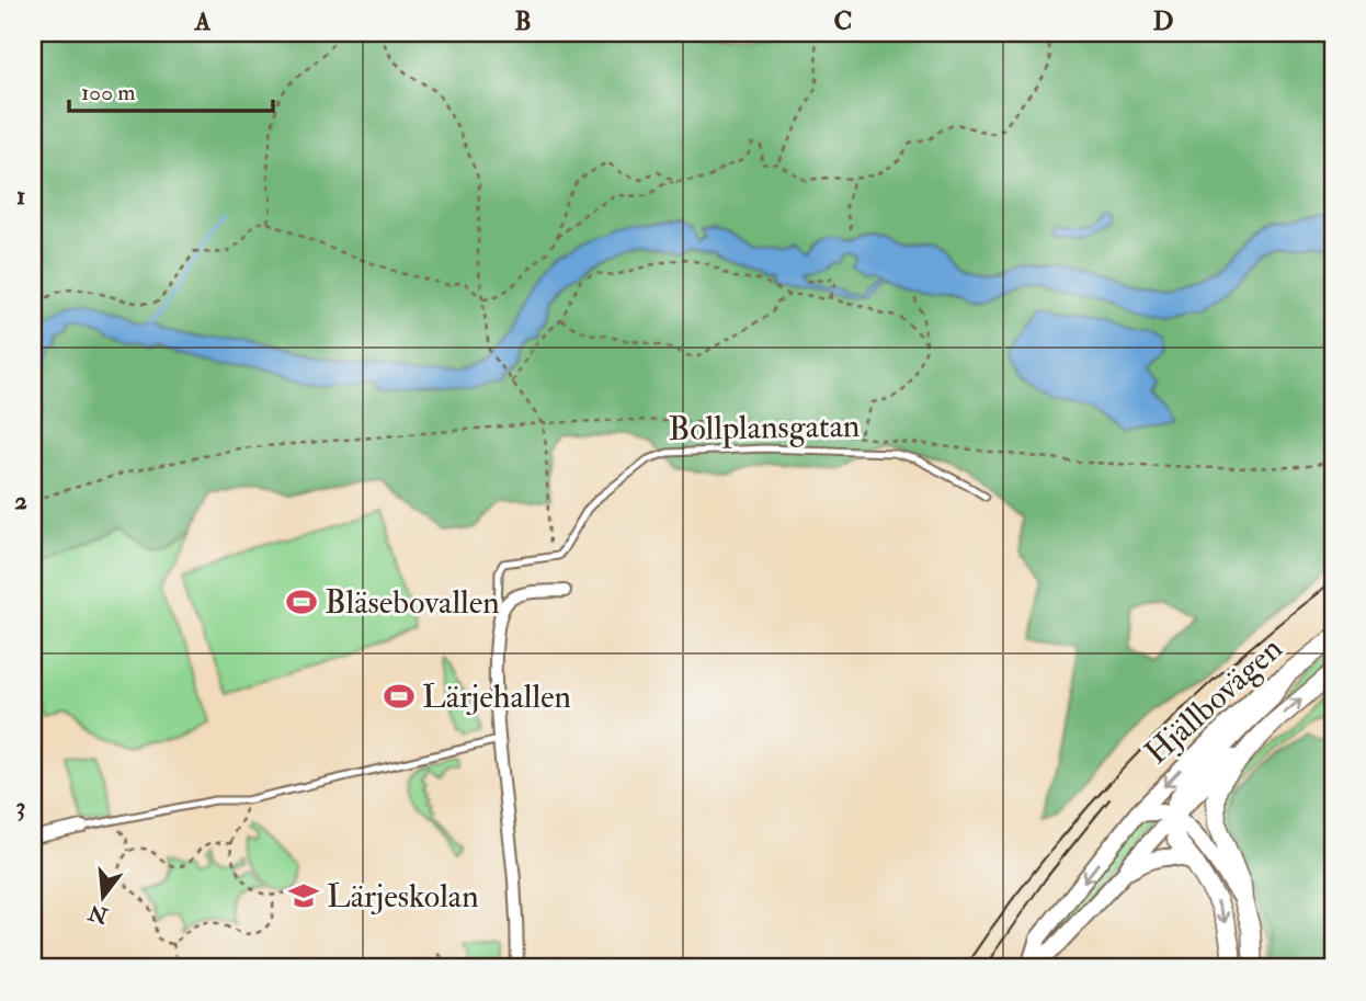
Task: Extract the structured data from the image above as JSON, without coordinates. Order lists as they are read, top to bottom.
{
  "streets": {
    "main road": ["Hjällbovägen"],
    "lane": ["Bollplansgatan"]
  },
  "places": {
    "sports": ["Bläsebovallen", "Lärjehallen"],
    "school or university": ["Lärjeskolan"]
  },
  "scale_bar": "100 m",
  "north": "bottom",
  "grid": {
    "columns": [
      "A",
      "B",
      "C",
      "D"
    ],
    "rows": ["1", "2", "3"]
  }
}
